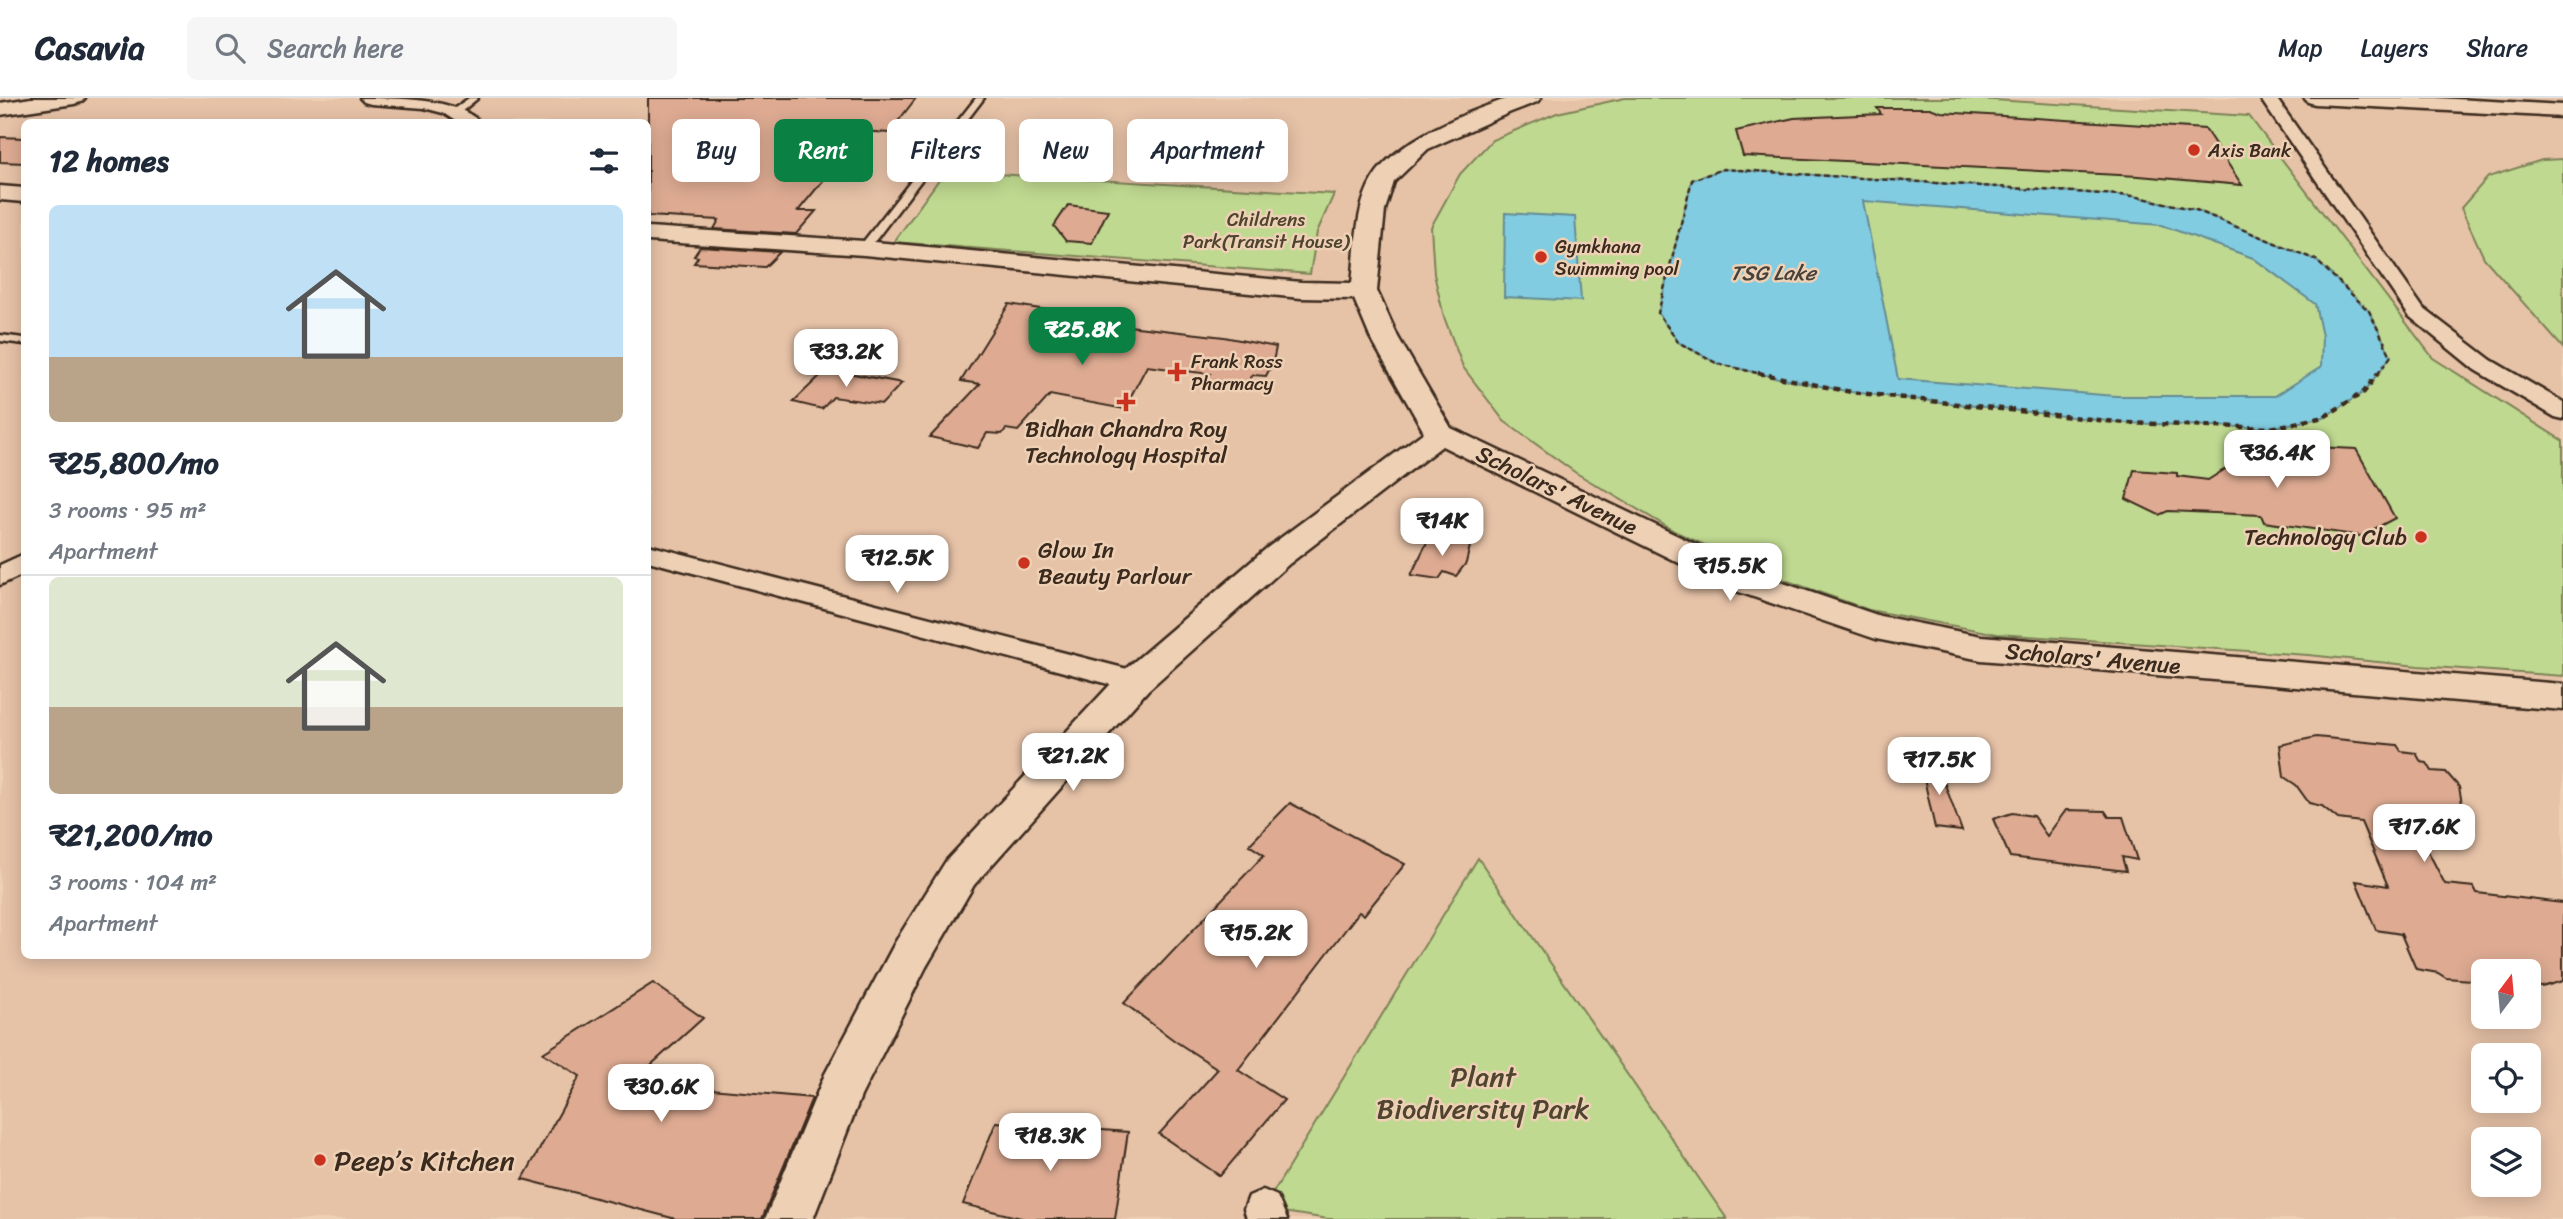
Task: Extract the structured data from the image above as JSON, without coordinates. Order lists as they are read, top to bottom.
{
  "streets": {
    "street": ["Scholars' Avenue"]
  },
  "water": ["TSG Lake"],
  "parks": ["Childrens Park(Transit House)", "Plant Biodiversity Park"],
  "places": {
    "other": [
      "Axis Bank",
      "Gymkhana Swimming pool",
      "Technology Club",
      "Glow In Beauty Parlour",
      "Peep’s Kitchen"
    ],
    "health": ["Frank Ross Pharmacy", "Bidhan Chandra Roy Technology Hospital"]
  },
  "north": "top",
  "page": {
    "header": "Casavia",
    "search": "Search here",
    "nav": ["Map", "Layers", "Share"],
    "chip": [
      "Buy",
      "Rent",
      "Filters",
      "New",
      "Apartment"
    ],
    "heading": "12 homes",
    "list": [
      {
        "name": "₹25,800/mo",
        "note": "3 rooms · 95 m² · Apartment"
      },
      {
        "name": "₹21,200/mo",
        "note": "3 rooms · 104 m² · Apartment"
      }
    ],
    "price": [
      "₹25.8K",
      "₹33.2K",
      "₹36.4K",
      "₹14K",
      "₹12.5K",
      "₹15.5K",
      "₹21.2K",
      "₹17.5K",
      "₹17.6K",
      "₹15.2K",
      "₹30.6K",
      "₹18.3K"
    ]
  }
}
